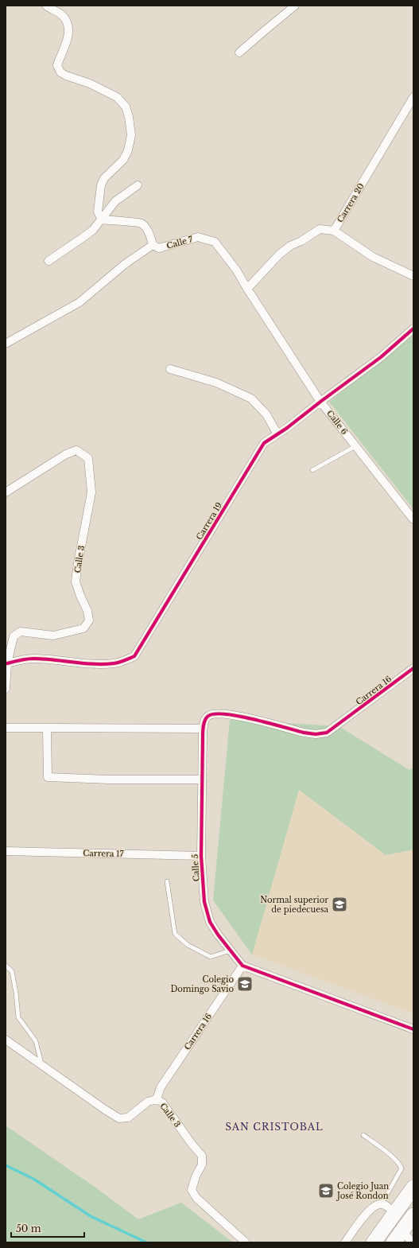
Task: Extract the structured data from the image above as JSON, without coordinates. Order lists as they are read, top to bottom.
{
  "streets": {
    "street": [
      "Carrera 20",
      "Calle 7",
      "Calle 6",
      "Carrera 19",
      "Calle 3",
      "Carrera 16",
      "Carrera 17",
      "Calle 5"
    ]
  },
  "crossings": [
    ["Carrera 20", "Calle 7"],
    ["Carrera 20", "Calle 6"],
    ["Calle 7", "Calle 6"],
    ["Calle 6", "Carrera 19"],
    ["Carrera 19", "Calle 3"],
    ["Calle 3", "Carrera 16"],
    ["Carrera 16", "Calle 5"],
    ["Carrera 17", "Calle 5"]
  ],
  "districts": ["SAN CRISTOBAL"],
  "places": {
    "school or university": ["Normal superior de piedecuesa", "Colegio Domingo Savio", "Colegio Juan José Rondon"]
  },
  "scale_bar": "50 m"
}
